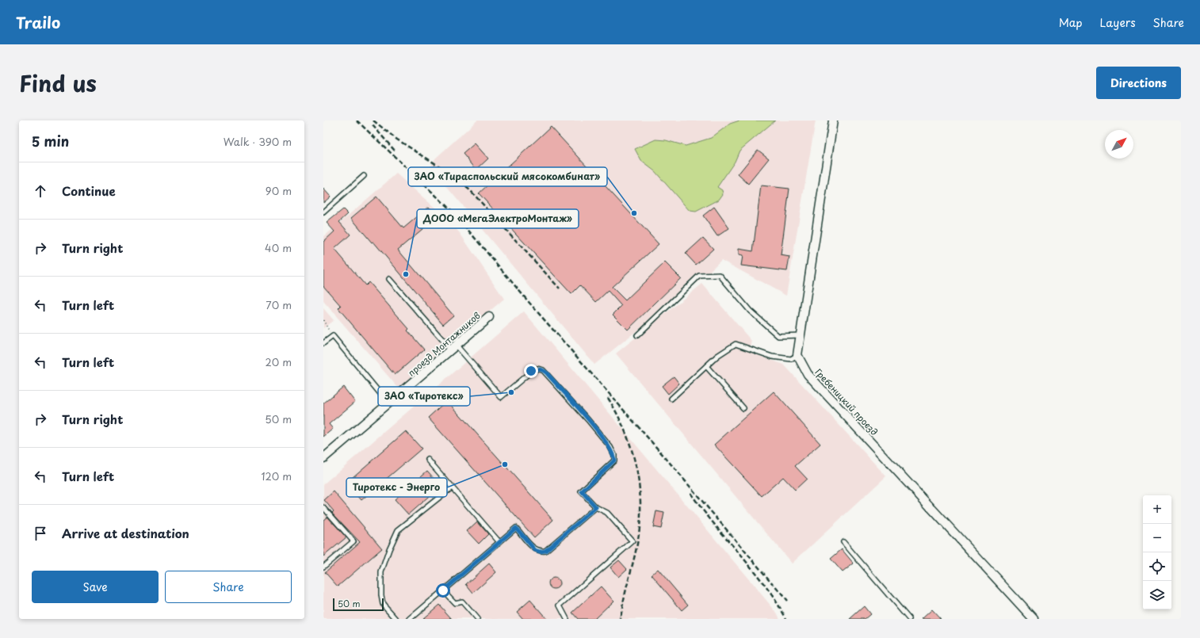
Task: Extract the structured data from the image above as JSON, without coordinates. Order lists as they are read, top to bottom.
{
  "streets": {
    "street": ["проезд Монтажников", "Гребеницкий проезд"]
  },
  "places": [
    "ЗАО «Тираспольский мясокомбинат»",
    "ДООО «МегаЭлектроМонтаж»",
    "ЗАО «Тиротекс»",
    "Тиротекс - Энерго"
  ],
  "scale_bar": "50 m",
  "north": "top right",
  "page": {
    "header": "Trailo",
    "nav": ["Map", "Layers", "Share"],
    "title": "Find us",
    "buttons": [
      "Directions",
      ["Save", "Share"]
    ],
    "heading": ["5 min", "Walk · 390 m"],
    "list": [
      ["Continue", "90 m"],
      ["Turn right", "40 m"],
      ["Turn left", "70 m"],
      ["Turn left", "20 m"],
      ["Turn right", "50 m"],
      ["Turn left", "120 m"],
      "Arrive at destination"
    ],
    "map_buttons": ["+", "−"],
    "scale": "50 m"
  }
}
